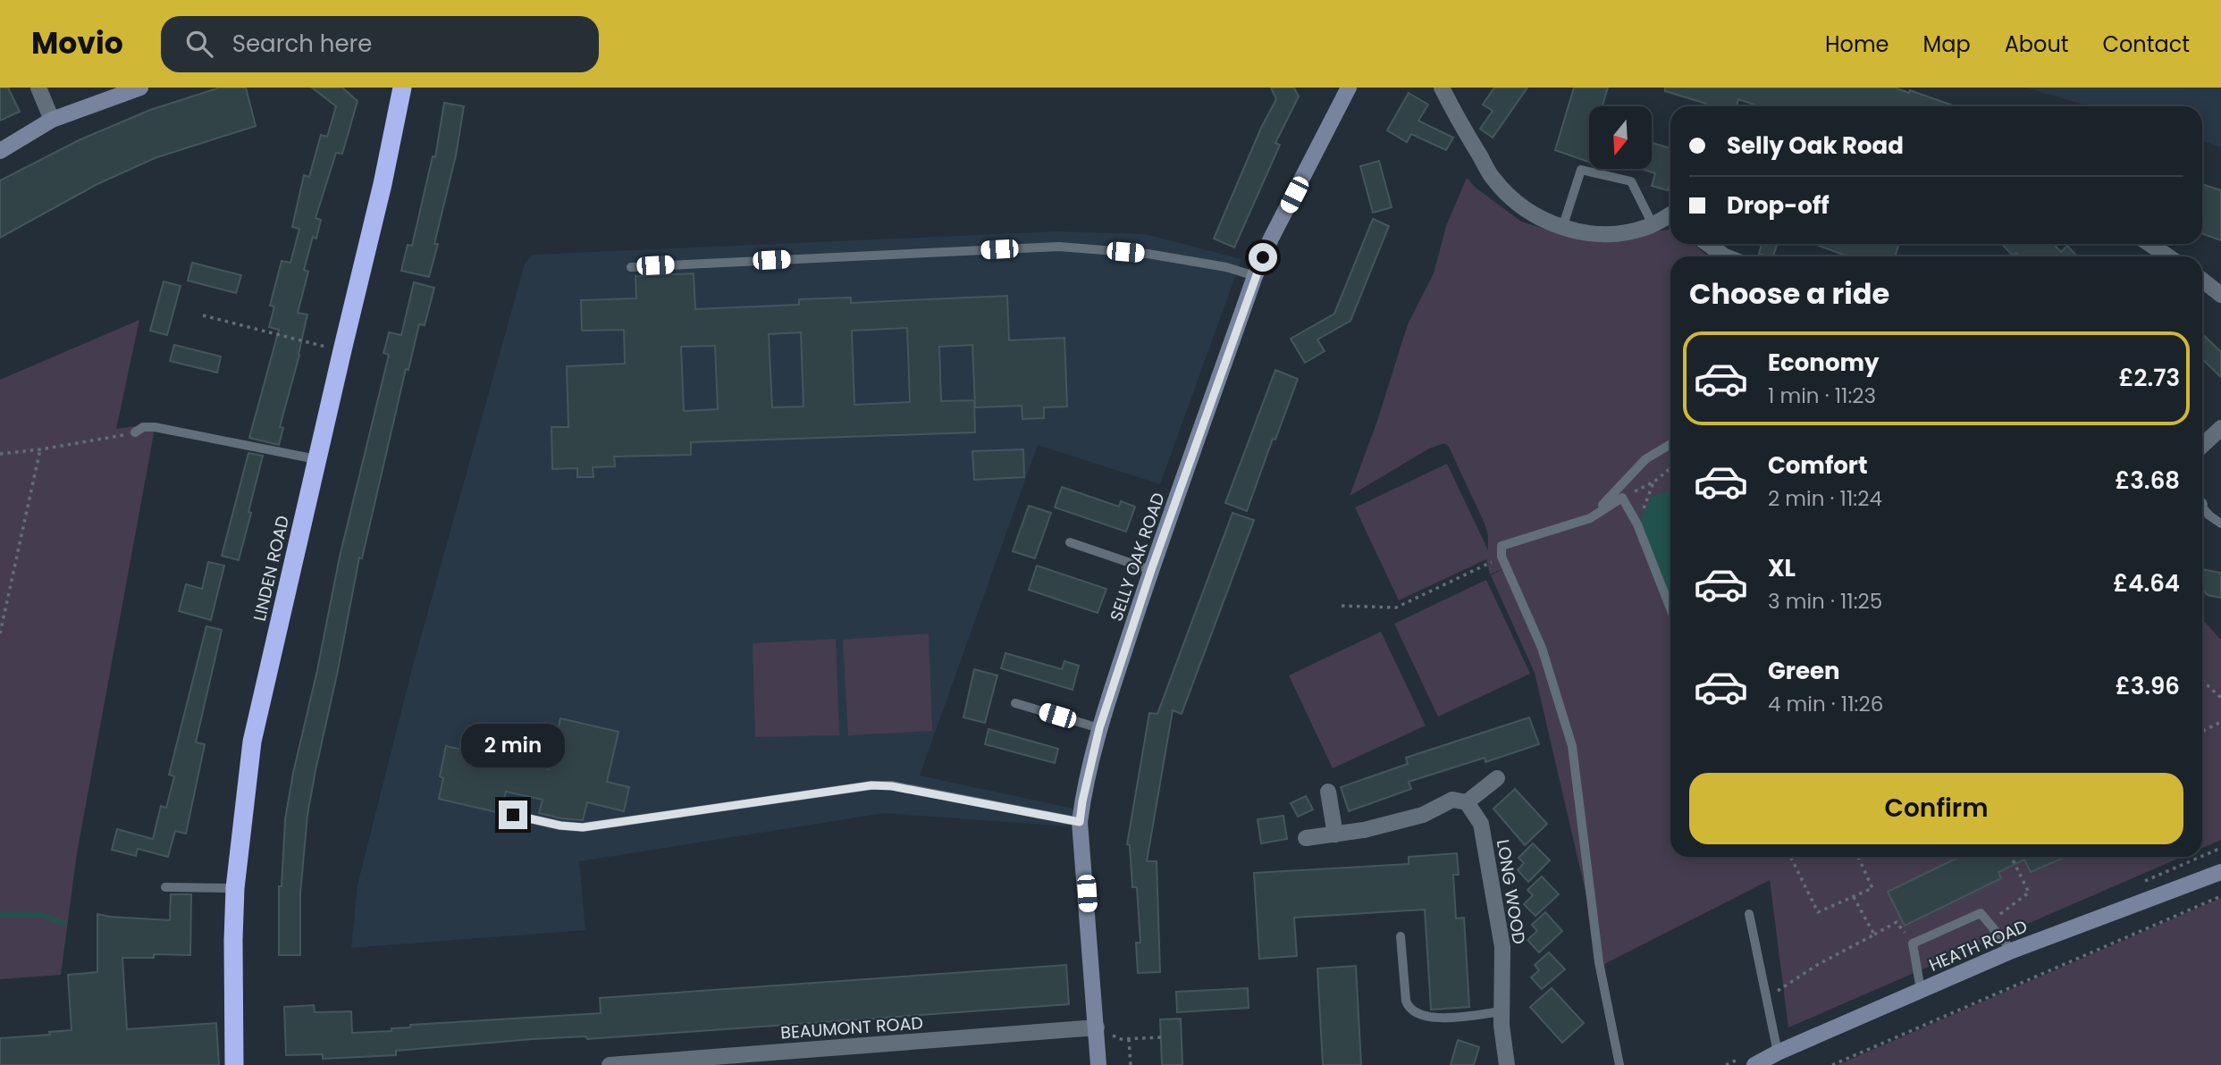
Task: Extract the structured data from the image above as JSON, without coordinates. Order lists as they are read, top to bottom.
{
  "streets": {
    "highway": ["LINDEN ROAD"],
    "street": [
      "SELLY OAK ROAD",
      "LONG WOOD",
      "HEATH ROAD",
      "BEAUMONT ROAD"
    ]
  },
  "crossings": [
    ["SELLY OAK ROAD", "BEAUMONT ROAD"]
  ],
  "north": "bottom",
  "page": {
    "header": "Movio",
    "search": "Search here",
    "nav": [
      "Home",
      "Map",
      "About",
      "Contact"
    ],
    "banner": ["Selly Oak Road", "Drop-off"],
    "heading": "Choose a ride",
    "list": [
      {
        "name": "Economy",
        "note": "1 min · 11:23",
        "value": "£2.73"
      },
      {
        "name": "Comfort",
        "note": "2 min · 11:24",
        "value": "£3.68"
      },
      {
        "name": "XL",
        "note": "3 min · 11:25",
        "value": "£4.64"
      },
      {
        "name": "Green",
        "note": "4 min · 11:26",
        "value": "£3.96"
      }
    ],
    "bubble": "2 min",
    "buttons": "Confirm"
  }
}
